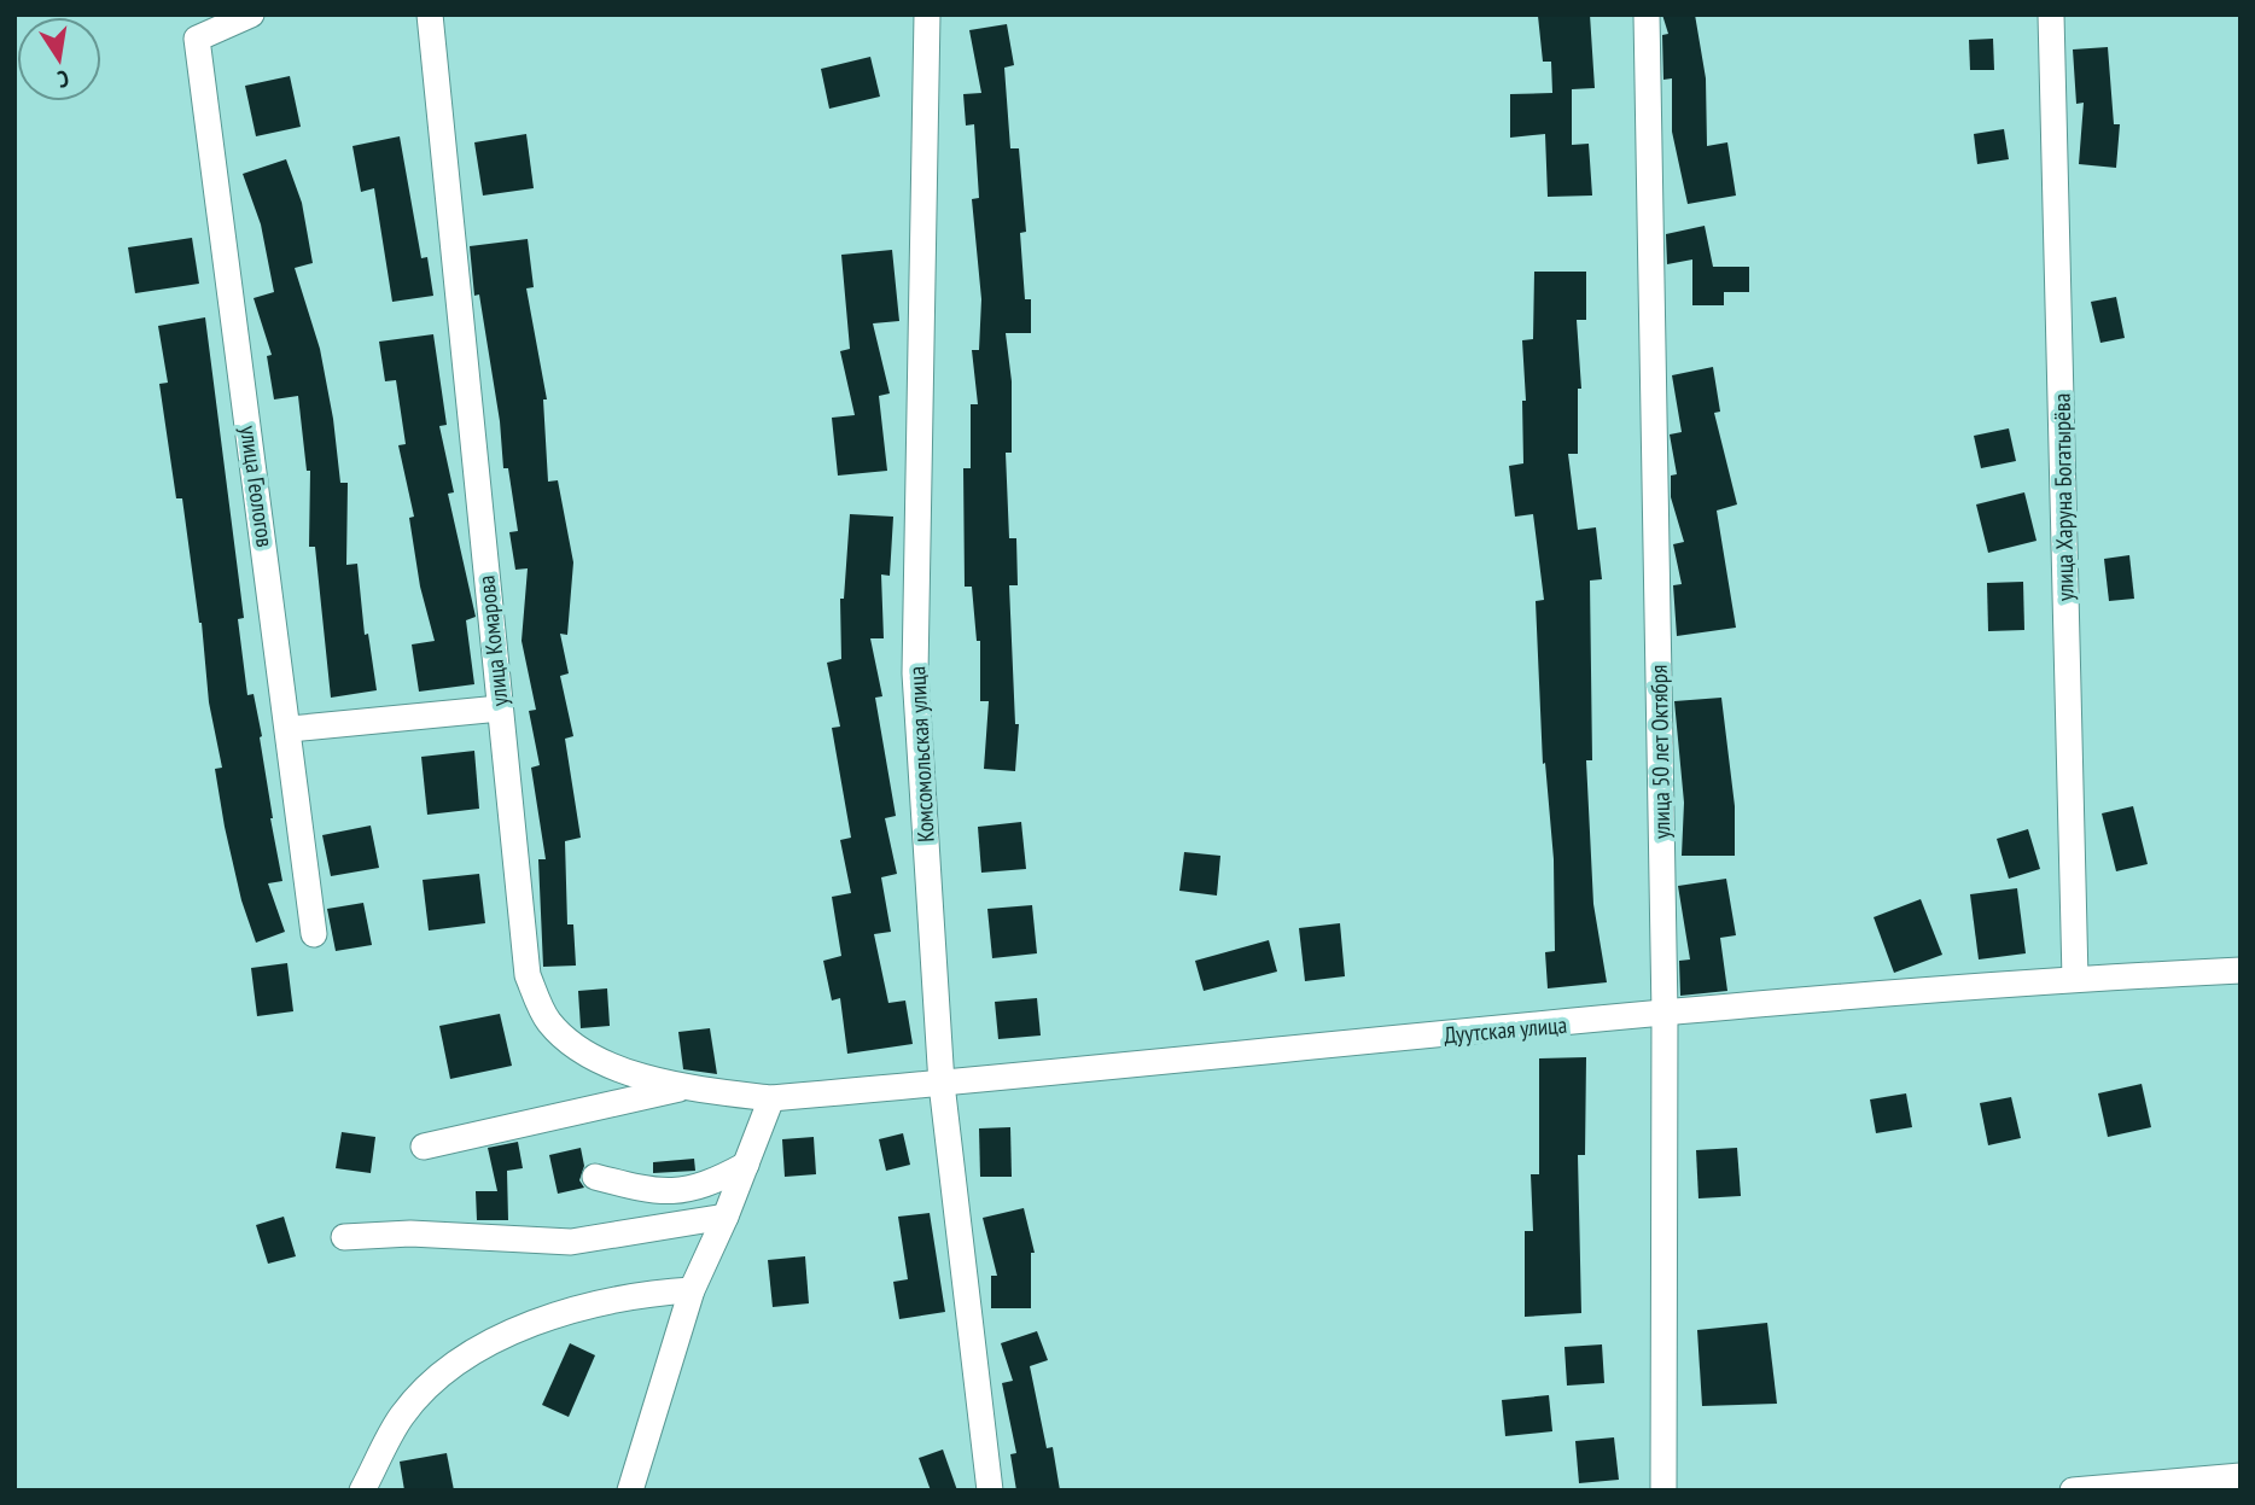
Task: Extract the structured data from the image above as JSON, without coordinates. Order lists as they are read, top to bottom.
{
  "streets": {
    "street": [
      "улица Геологов",
      "улица Харуна Богатырёва",
      "улица Комарова",
      "улица 50 лет Октября",
      "Комсомольская улица",
      "Дуутская улица"
    ]
  },
  "crossings": [
    ["улица Харуна Богатырёва", "Дуутская улица"],
    ["улица Комарова", "Дуутская улица"],
    ["улица 50 лет Октября", "Дуутская улица"],
    ["Комсомольская улица", "Дуутская улица"]
  ],
  "north": "bottom"
}
